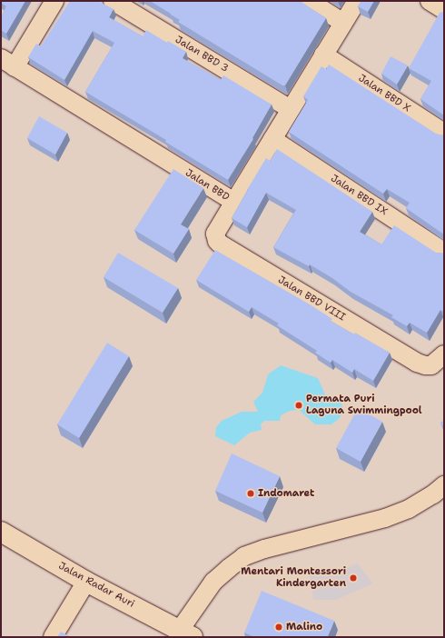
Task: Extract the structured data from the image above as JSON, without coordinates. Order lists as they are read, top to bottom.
{
  "streets": {
    "main road": ["Jalan Radar Auri"],
    "street": [
      "Jalan BBD 3",
      "Jalan BBD X",
      "Jalan BBD",
      "Jalan BBD IX",
      "Jalan BBD VIII"
    ]
  },
  "crossings": [
    ["Jalan BBD 3", "Jalan BBD"],
    ["Jalan BBD X", "Jalan BBD"],
    ["Jalan BBD", "Jalan BBD IX"],
    ["Jalan BBD", "Jalan BBD VIII"]
  ],
  "places": [
    "Permata Puri Laguna Swimmingpool",
    "Indomaret",
    "Mentari Montessori Kindergarten",
    "Malino"
  ]
}
